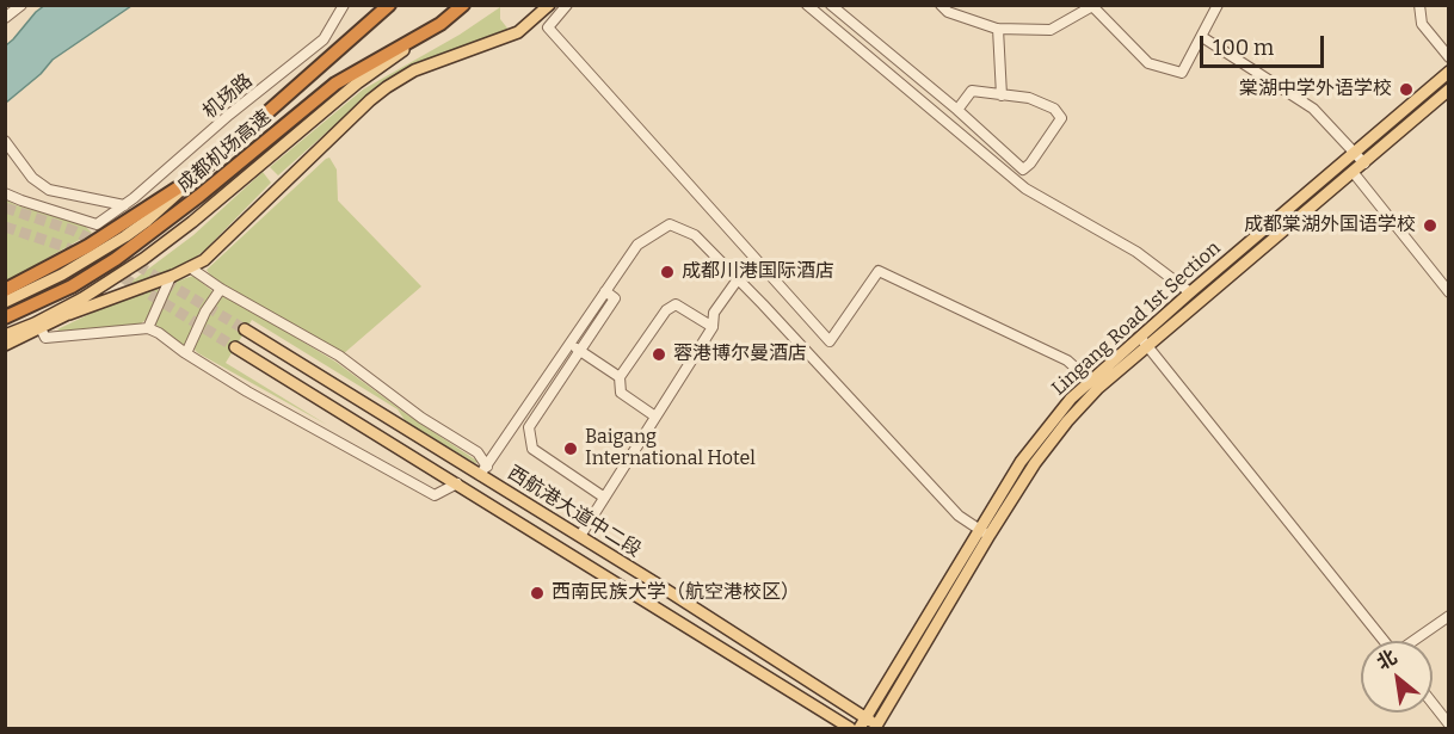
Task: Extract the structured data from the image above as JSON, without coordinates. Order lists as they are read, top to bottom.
{
  "streets": {
    "highway": ["成都机场高速"],
    "main road": ["Lingang Road 1st Section", "西航港大道中二段"],
    "street": ["机场路"]
  },
  "crossings": [
    ["Lingang Road 1st Section", "西航港大道中二段"]
  ],
  "places": [
    "棠湖中学外语学校",
    "成都棠湖外国语学校",
    "成都川港国际酒店",
    "蓉港博尔曼酒店",
    "Baigang International Hotel",
    "西南民族大学（航空港校区）"
  ],
  "scale_bar": "100 m",
  "north": "top left"
}
